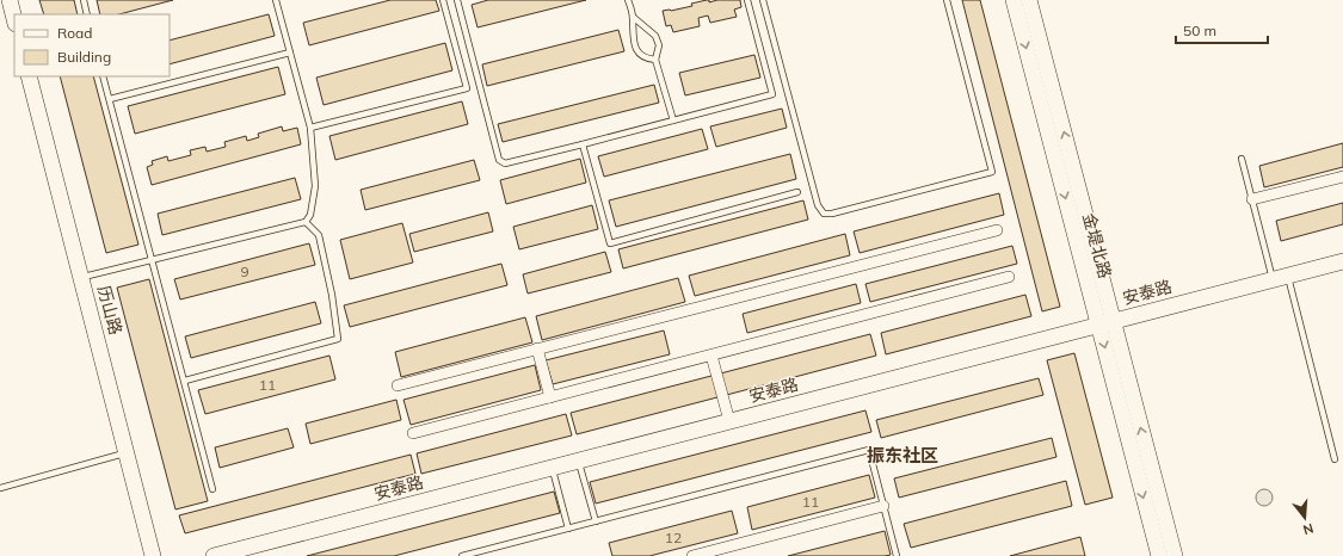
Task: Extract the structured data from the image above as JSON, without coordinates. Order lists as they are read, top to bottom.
{
  "streets": {
    "street": ["金堤北路", "安泰路", "历山路"]
  },
  "crossings": [
    ["金堤北路", "安泰路"]
  ],
  "districts": ["振东社区"],
  "house_numbers": [
    "9",
    "11",
    "11",
    "12"
  ],
  "legend": ["Road", "Building"],
  "scale_bar": "50 m",
  "north": "bottom"
}
